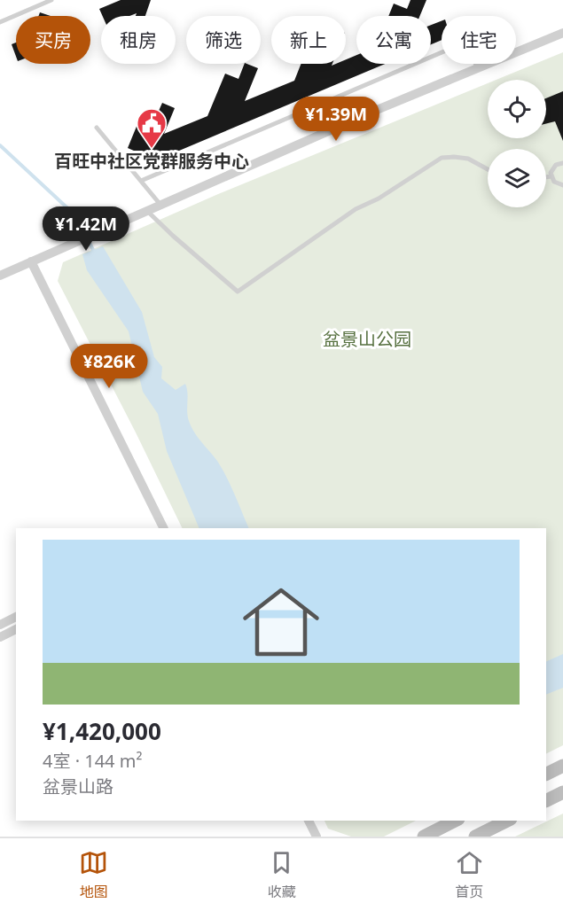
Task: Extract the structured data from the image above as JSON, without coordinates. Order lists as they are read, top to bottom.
{
  "parks": ["盆景山公园"],
  "places": {
    "public building": ["百旺中社区党群服务中心"]
  },
  "page": {
    "chip": [
      "买房",
      "租房",
      "筛选",
      "新上",
      "公寓",
      "住宅"
    ],
    "price": ["¥1.39M", "¥1.42M", "¥826K"],
    "list": [
      {
        "name": "¥1,420,000",
        "note": "4室 · 144 m² · 盆景山路"
      }
    ],
    "tabs": ["地图", "收藏", "首页"]
  }
}
